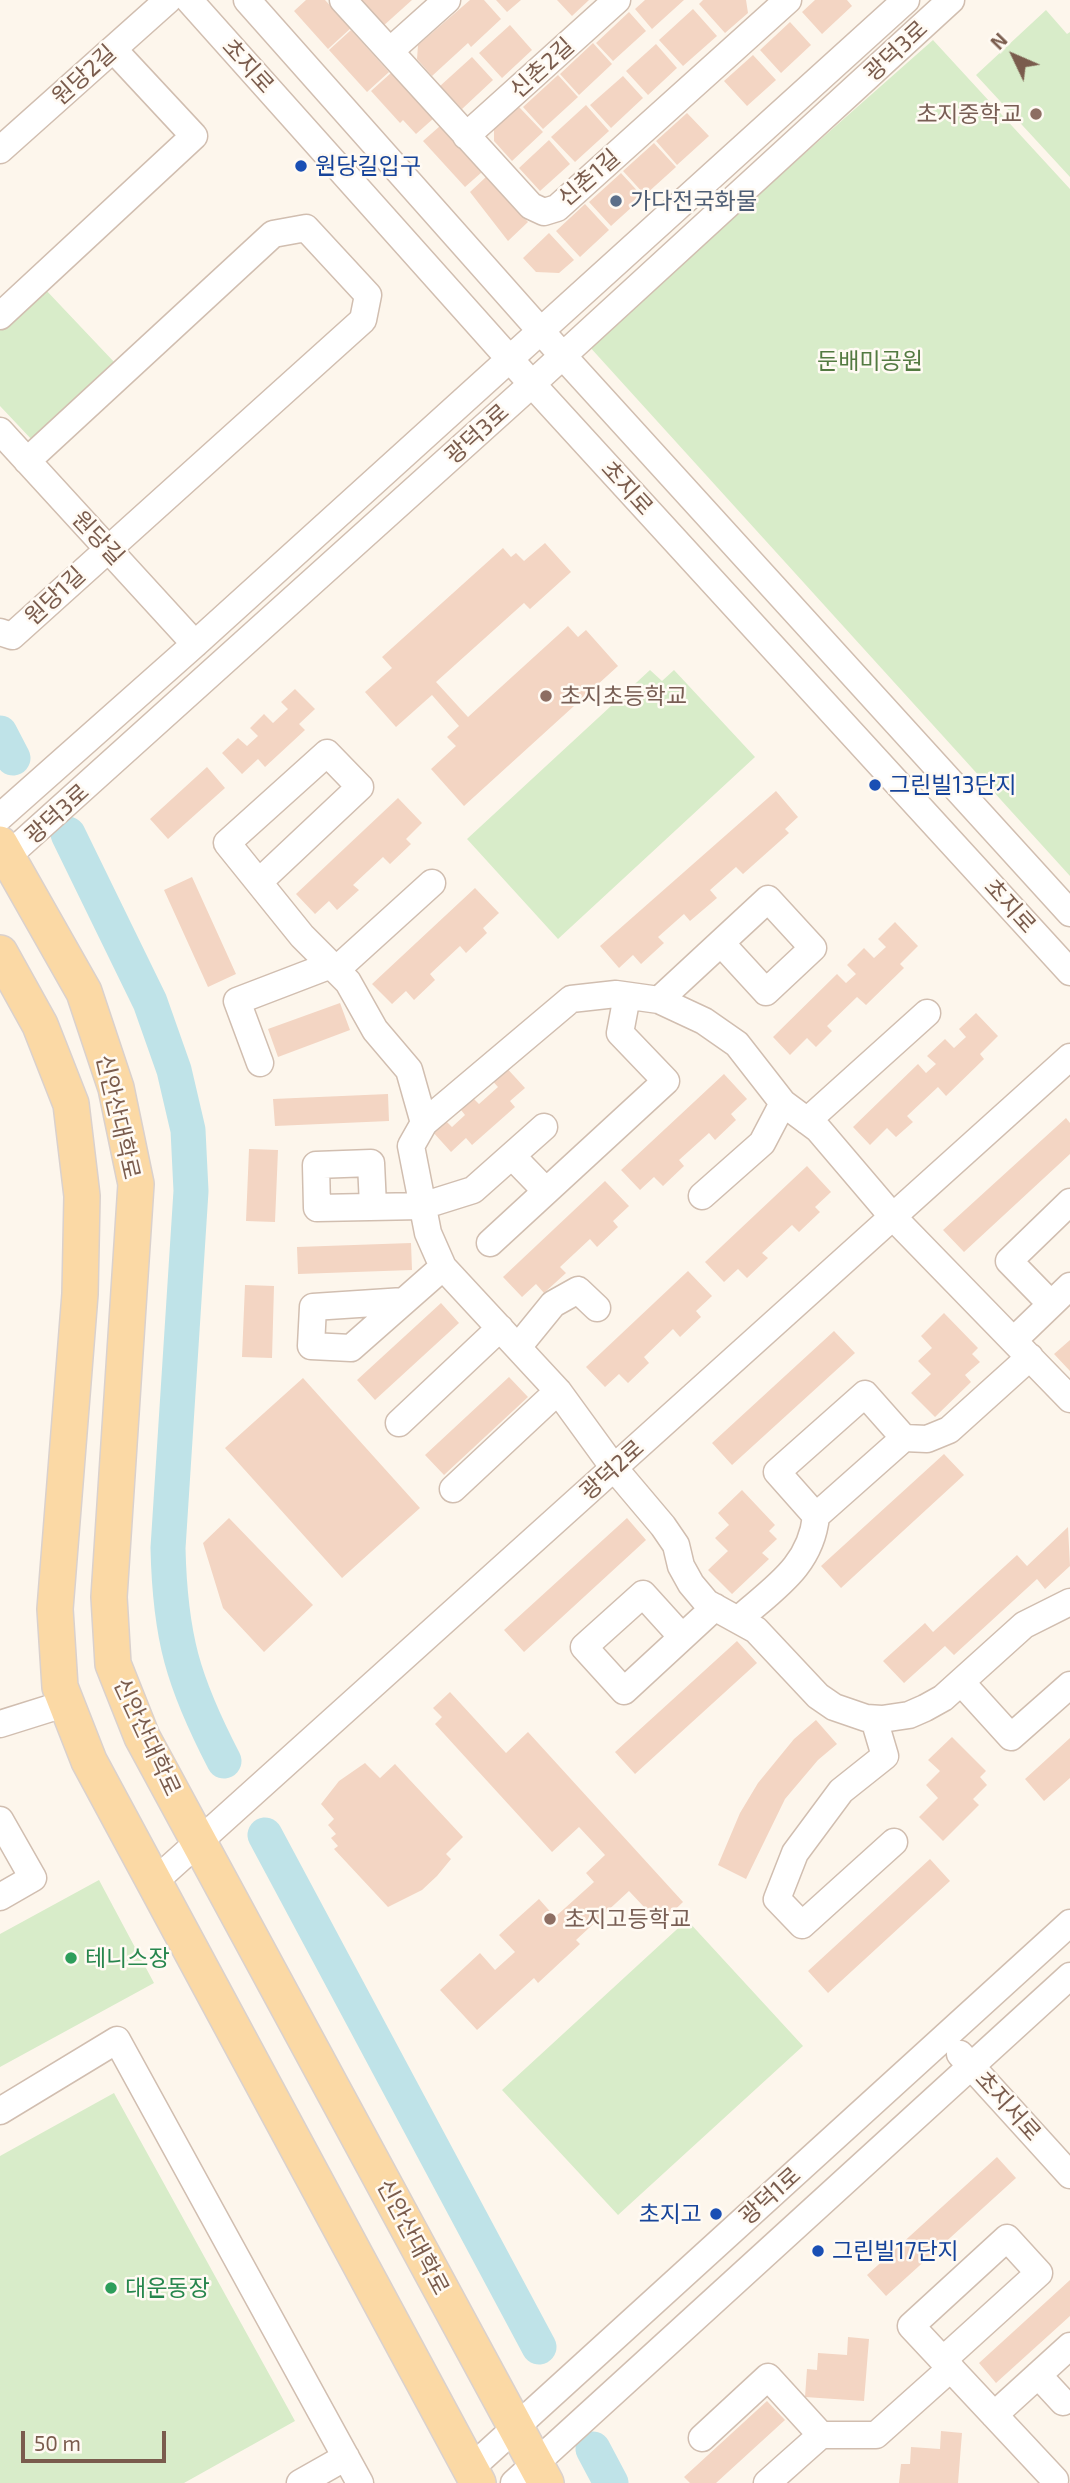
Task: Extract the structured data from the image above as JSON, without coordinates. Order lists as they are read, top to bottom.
{
  "streets": {
    "main road": ["신안산대학로"],
    "street": [
      "광덕3로",
      "초지로",
      "신촌2길",
      "원당2길",
      "신촌1길",
      "원당길",
      "원당1길",
      "광덕2로",
      "초지서로",
      "광덕1로"
    ]
  },
  "crossings": [
    ["광덕3로", "초지로"],
    ["광덕3로", "원당길"],
    ["광덕3로", "신안산대학로"],
    ["신촌2길", "신촌1길"],
    ["원당길", "원당1길"],
    ["신안산대학로", "광덕2로"],
    ["신안산대학로", "광덕1로"],
    ["초지서로", "광덕1로"]
  ],
  "parks": ["둔배미공원"],
  "places": [
    "초지중학교",
    "원당길입구",
    "가다전국화물",
    "초지초등학교",
    "그린빌13단지",
    "초지고등학교",
    "테니스장",
    "초지고",
    "그린빌17단지",
    "대운동장"
  ],
  "scale_bar": "50 m",
  "north": "top left"
}
